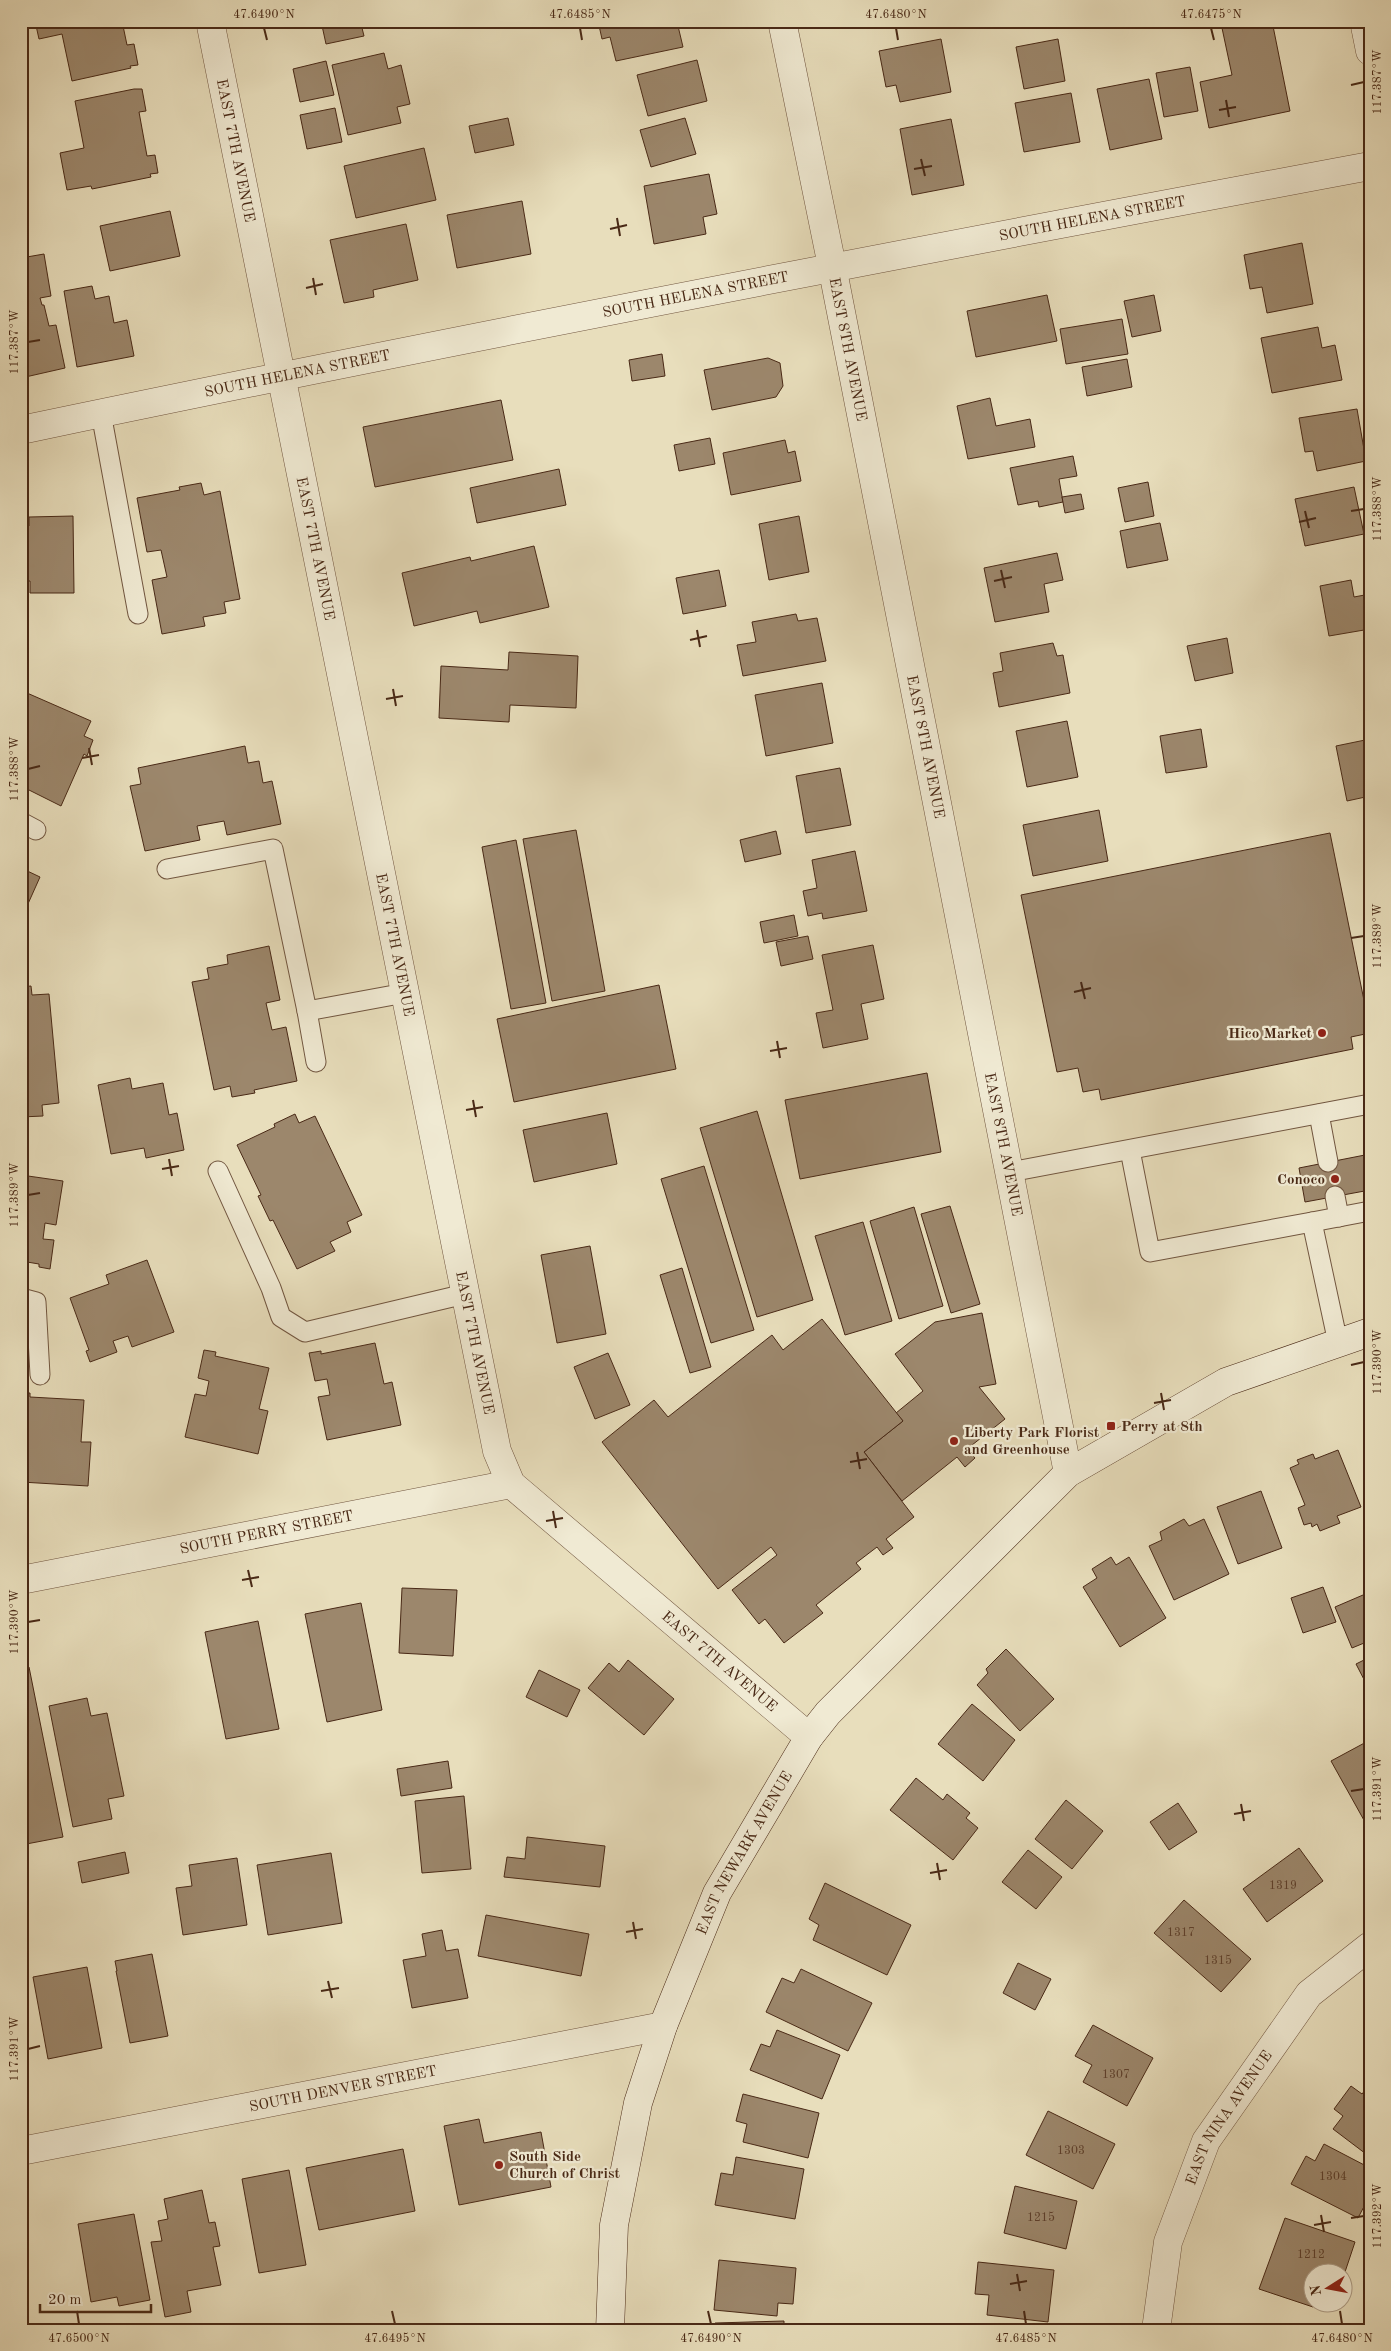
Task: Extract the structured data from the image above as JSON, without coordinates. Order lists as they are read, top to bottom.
{
  "streets": {
    "street": [
      "EAST 7TH AVENUE",
      "SOUTH HELENA STREET",
      "EAST 8TH AVENUE",
      "SOUTH PERRY STREET",
      "EAST NEWARK AVENUE",
      "SOUTH DENVER STREET",
      "EAST NINA AVENUE"
    ]
  },
  "crossings": [
    ["EAST 7TH AVENUE", "SOUTH HELENA STREET"],
    ["EAST 7TH AVENUE", "SOUTH PERRY STREET"],
    ["EAST 7TH AVENUE", "EAST NEWARK AVENUE"],
    ["SOUTH HELENA STREET", "EAST 8TH AVENUE"],
    ["EAST 8TH AVENUE", "EAST NEWARK AVENUE"],
    ["EAST NEWARK AVENUE", "SOUTH DENVER STREET"]
  ],
  "places": {
    "other": [
      "Hico Market",
      "Conoco",
      "Liberty Park Florist and Greenhouse",
      "South Side Church of Christ"
    ],
    "transit": ["Perry at 8th"]
  },
  "house_numbers": [
    "1319",
    "1317",
    "1315",
    "1307",
    "1303",
    "1304",
    "1215",
    "1212"
  ],
  "scale_bar": "20 m",
  "north": "left",
  "coordinates": [
    "47.6490°N",
    "47.6485°N",
    "47.6480°N",
    "47.6475°N",
    "117.387°W",
    "117.388°W",
    "117.389°W",
    "117.390°W",
    "117.391°W",
    "117.392°W",
    "47.6500°N",
    "47.6495°N"
  ]
}
